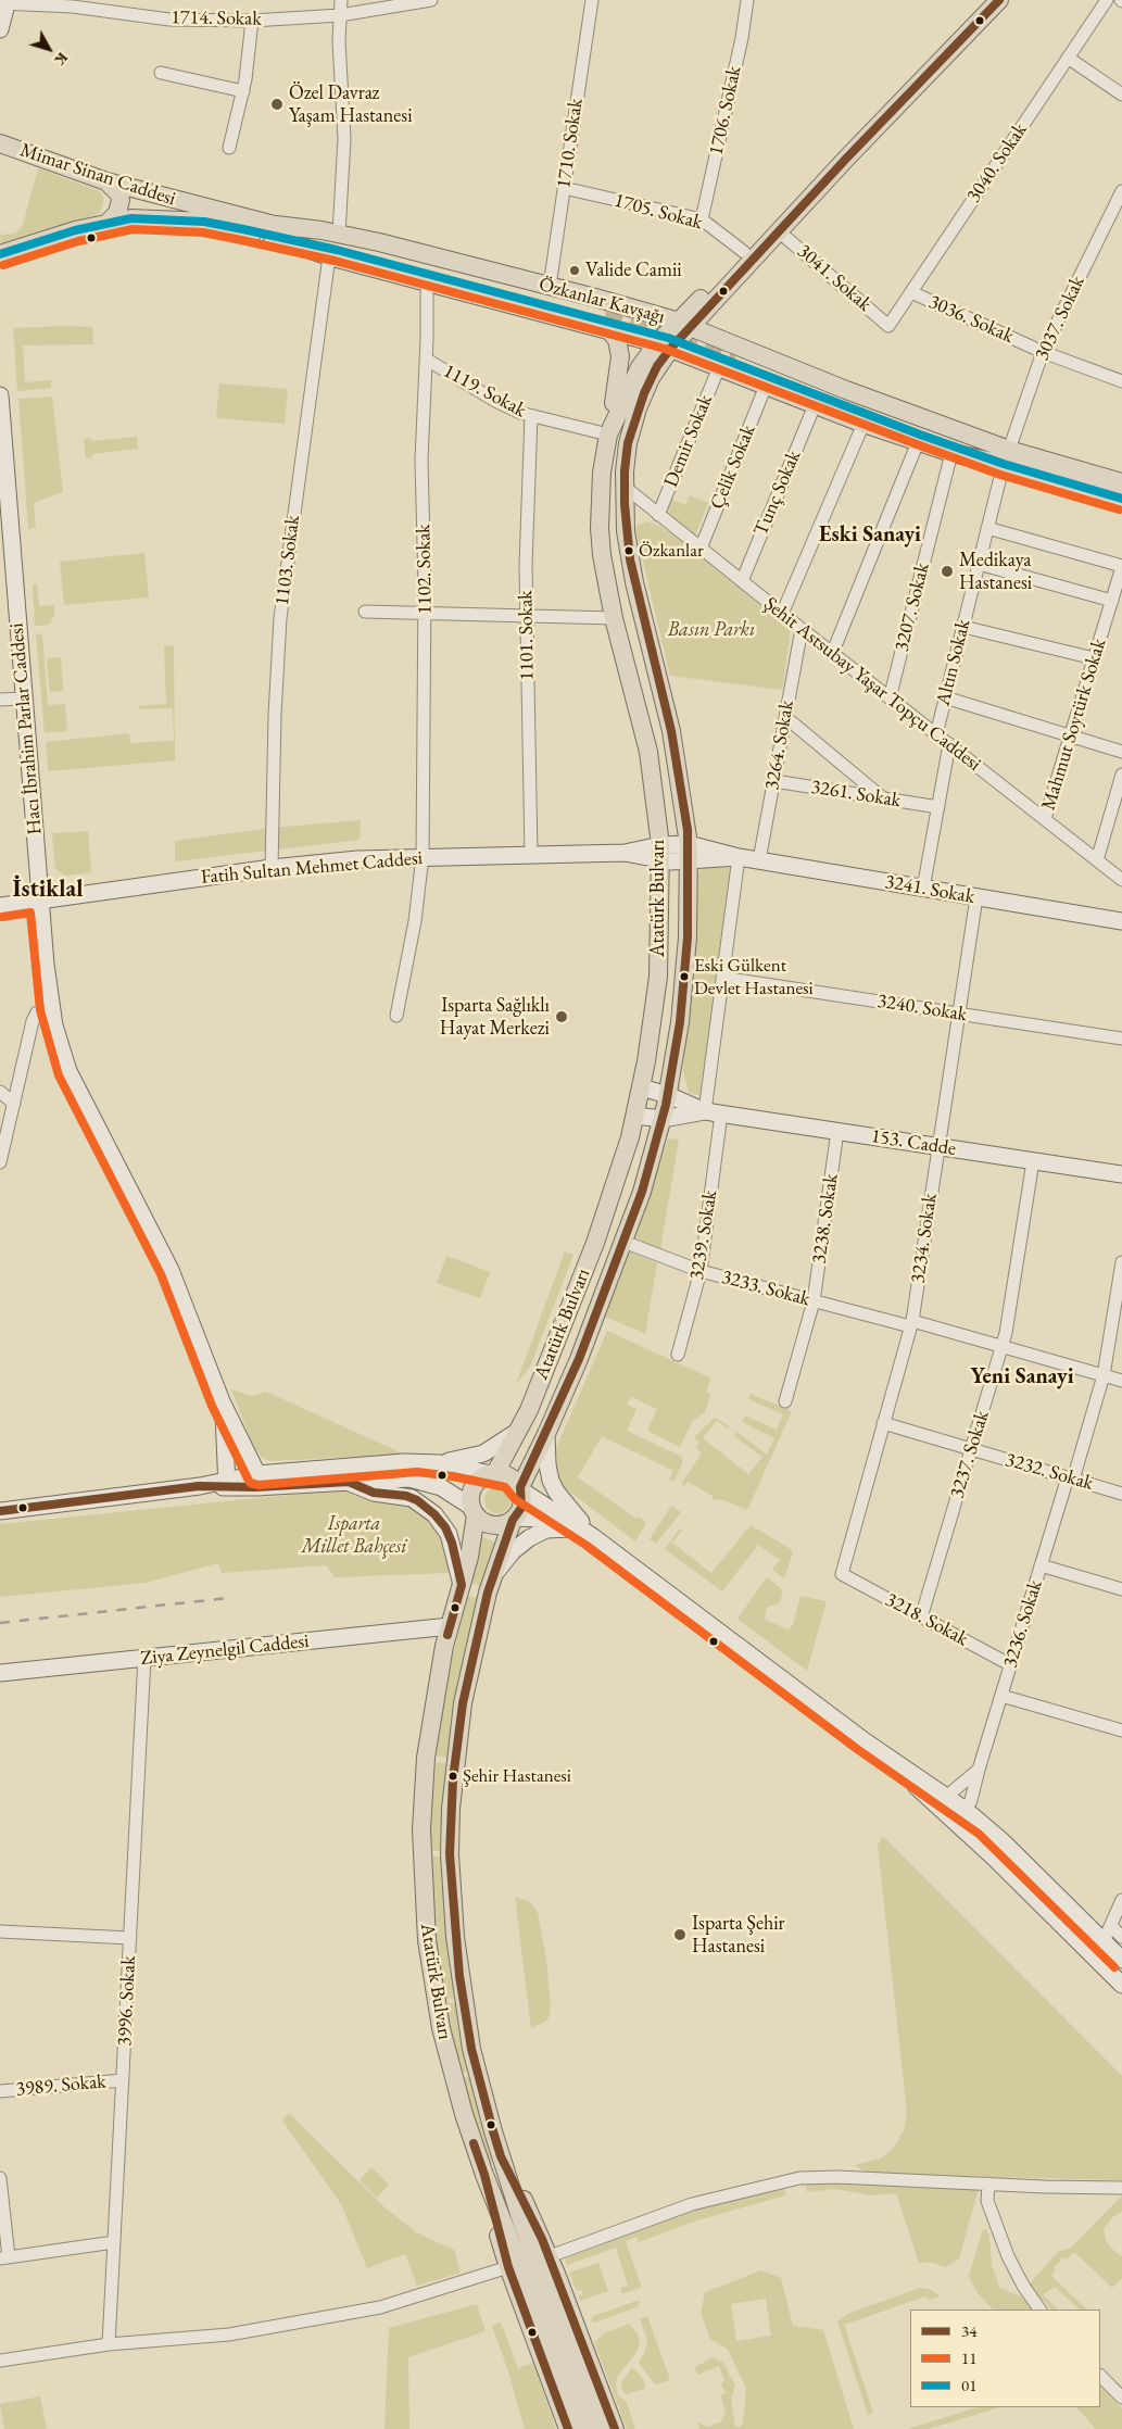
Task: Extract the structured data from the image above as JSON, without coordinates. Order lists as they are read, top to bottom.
{
  "streets": {
    "main road": ["Mimar Sinan Caddesi", "Özkanlar Kavşağı", "Atatürk Bulvarı"],
    "street": [
      "1714. Sokak",
      "1706. Sokak",
      "1710. Sokak",
      "3040. Sokak",
      "1705. Sokak",
      "3041. Sokak",
      "3037. Sokak",
      "3036. Sokak",
      "1119. Sokak",
      "Demir Sokak",
      "Çelik Sokak",
      "Tunç Sokak",
      "1103. Sokak",
      "1102. Sokak",
      "3207. Sokak",
      "1101. Sokak",
      "Altın Sokak",
      "Şehit Astsubay Yaşar Topçu Caddesi",
      "Mahmut Soytürk Sokak",
      "Hacı İbrahim Parlar Caddesi",
      "3264. Sokak",
      "3261. Sokak",
      "Fatih Sultan Mehmet Caddesi",
      "3241. Sokak",
      "3240. Sokak",
      "153. Cadde",
      "3238. Sokak",
      "3239. Sokak",
      "3234. Sokak",
      "3233. Sokak",
      "3237. Sokak",
      "3232. Sokak",
      "3218. Sokak",
      "3236. Sokak",
      "Ziya Zeynelgil Caddesi",
      "3996. Sokak",
      "3989. Sokak"
    ]
  },
  "crossings": [
    ["1706. Sokak", "1705. Sokak"],
    ["1710. Sokak", "1705. Sokak"],
    ["1710. Sokak", "Özkanlar Kavşağı"],
    ["3040. Sokak", "3041. Sokak"],
    ["3040. Sokak", "3036. Sokak"],
    ["Mimar Sinan Caddesi", "Özkanlar Kavşağı"],
    ["Özkanlar Kavşağı", "3037. Sokak"],
    ["Özkanlar Kavşağı", "Demir Sokak"],
    ["Özkanlar Kavşağı", "Çelik Sokak"],
    ["Özkanlar Kavşağı", "Tunç Sokak"],
    ["Özkanlar Kavşağı", "1103. Sokak"],
    ["Özkanlar Kavşağı", "1102. Sokak"],
    ["Özkanlar Kavşağı", "3207. Sokak"],
    ["Özkanlar Kavşağı", "Altın Sokak"],
    ["Özkanlar Kavşağı", "Atatürk Bulvarı"],
    ["3037. Sokak", "3036. Sokak"],
    ["3037. Sokak", "Altın Sokak"],
    ["1119. Sokak", "1102. Sokak"],
    ["1119. Sokak", "1101. Sokak"],
    ["1119. Sokak", "Atatürk Bulvarı"],
    ["Demir Sokak", "Şehit Astsubay Yaşar Topçu Caddesi"],
    ["Çelik Sokak", "Şehit Astsubay Yaşar Topçu Caddesi"],
    ["Tunç Sokak", "Şehit Astsubay Yaşar Topçu Caddesi"],
    ["1103. Sokak", "Fatih Sultan Mehmet Caddesi"],
    ["1102. Sokak", "Fatih Sultan Mehmet Caddesi"],
    ["3207. Sokak", "Şehit Astsubay Yaşar Topçu Caddesi"],
    ["1101. Sokak", "Fatih Sultan Mehmet Caddesi"],
    ["Altın Sokak", "Şehit Astsubay Yaşar Topçu Caddesi"],
    ["Şehit Astsubay Yaşar Topçu Caddesi", "Mahmut Soytürk Sokak"],
    ["Şehit Astsubay Yaşar Topçu Caddesi", "3264. Sokak"],
    ["Şehit Astsubay Yaşar Topçu Caddesi", "Atatürk Bulvarı"],
    ["Hacı İbrahim Parlar Caddesi", "Fatih Sultan Mehmet Caddesi"],
    ["3264. Sokak", "3261. Sokak"],
    ["3264. Sokak", "3241. Sokak"],
    ["Fatih Sultan Mehmet Caddesi", "3241. Sokak"],
    ["Fatih Sultan Mehmet Caddesi", "Atatürk Bulvarı"],
    ["3241. Sokak", "Atatürk Bulvarı"],
    ["3241. Sokak", "3239. Sokak"],
    ["3241. Sokak", "3234. Sokak"],
    ["Atatürk Bulvarı", "3233. Sokak"],
    ["Atatürk Bulvarı", "Ziya Zeynelgil Caddesi"],
    ["3240. Sokak", "3239. Sokak"],
    ["3240. Sokak", "3234. Sokak"],
    ["153. Cadde", "3238. Sokak"],
    ["153. Cadde", "3239. Sokak"],
    ["153. Cadde", "3234. Sokak"],
    ["153. Cadde", "3237. Sokak"],
    ["3238. Sokak", "3233. Sokak"],
    ["3239. Sokak", "3233. Sokak"],
    ["3234. Sokak", "3233. Sokak"],
    ["3234. Sokak", "3232. Sokak"],
    ["3234. Sokak", "3218. Sokak"],
    ["3233. Sokak", "3237. Sokak"],
    ["3233. Sokak", "3236. Sokak"],
    ["3237. Sokak", "3232. Sokak"],
    ["3237. Sokak", "3218. Sokak"],
    ["3232. Sokak", "3236. Sokak"],
    ["3218. Sokak", "3236. Sokak"],
    ["Ziya Zeynelgil Caddesi", "3996. Sokak"],
    ["3996. Sokak", "3989. Sokak"]
  ],
  "districts": ["Eski Sanayi", "İstiklal", "Yeni Sanayi"],
  "parks": ["Basın Parkı", "Isparta Millet Bahçesi"],
  "places": [
    "Özel Davraz Yaşam Hastanesi",
    "Valide Camii",
    "Özkanlar",
    "Medikaya Hastanesi",
    "Eski Gülkent Devlet Hastanesi",
    "Isparta Sağlıklı Hayat Merkezi",
    "Şehir Hastanesi",
    "Isparta Şehir Hastanesi"
  ],
  "lines": ["transit line 34", "transit line 01", "transit line 11"],
  "legend": ["34", "11", "01"],
  "north": "bottom right"
}
